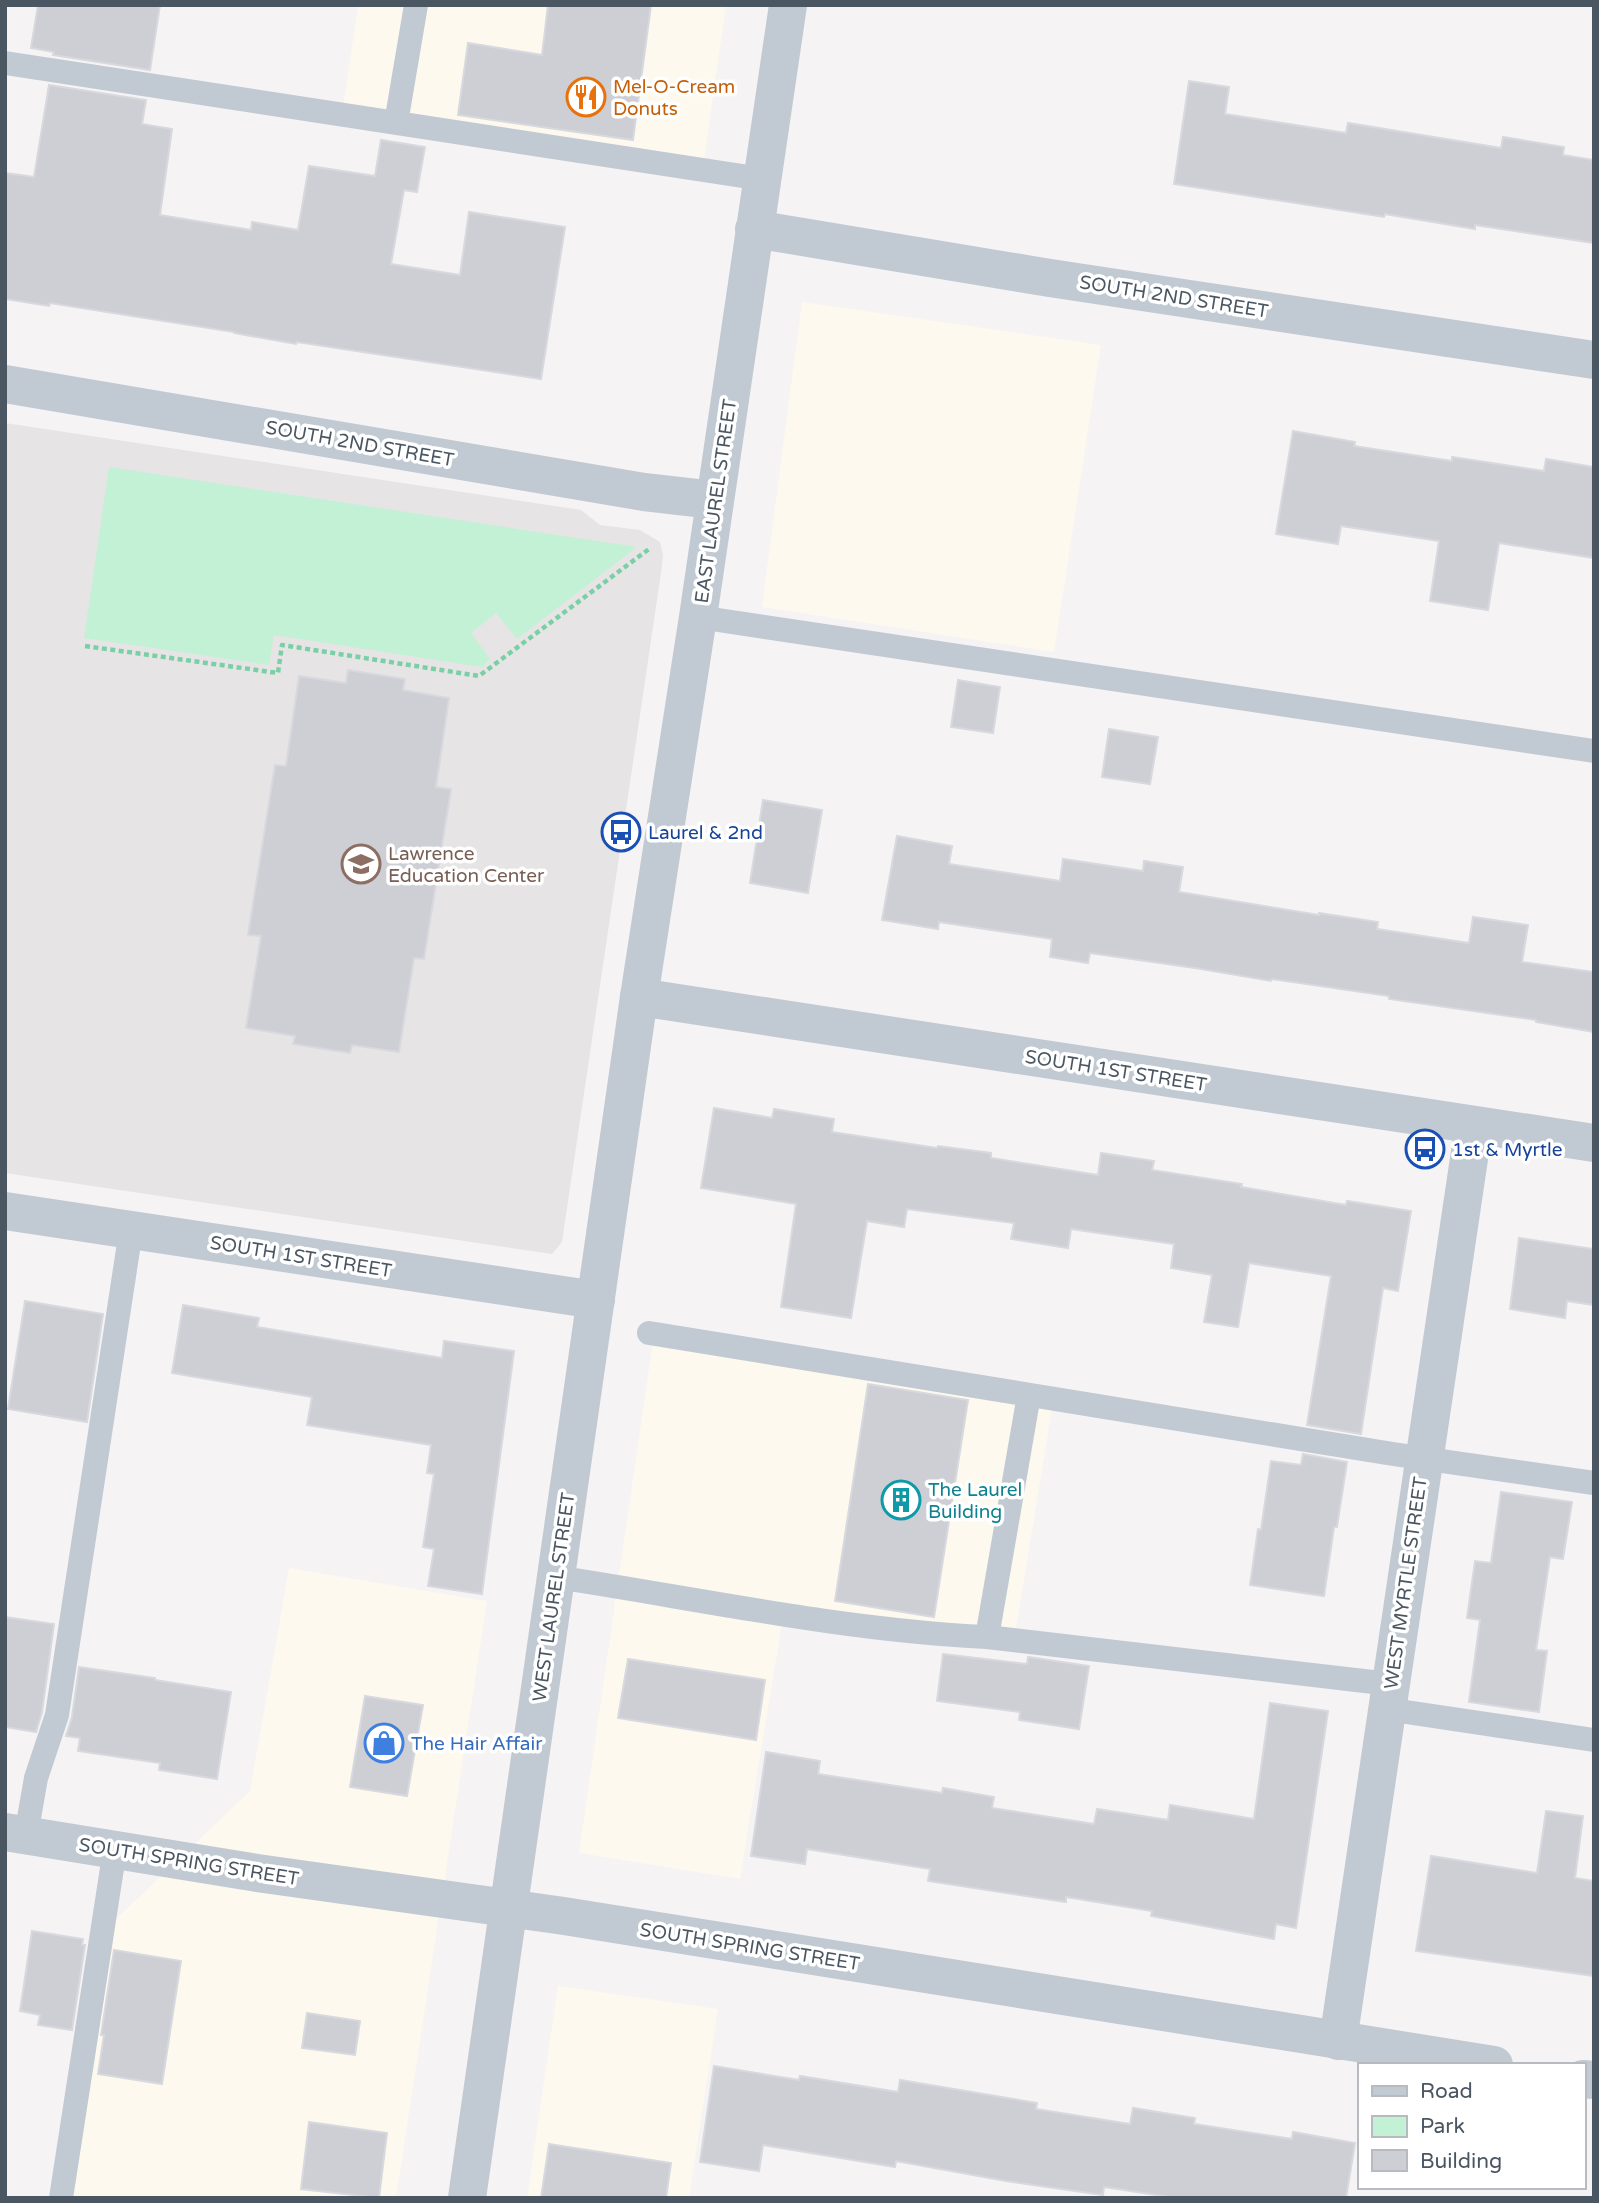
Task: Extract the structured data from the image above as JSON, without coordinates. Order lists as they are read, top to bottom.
{
  "streets": {
    "street": [
      "SOUTH 2ND STREET",
      "EAST LAUREL STREET",
      "SOUTH 1ST STREET",
      "WEST MYRTLE STREET",
      "WEST LAUREL STREET",
      "SOUTH SPRING STREET"
    ]
  },
  "crossings": [
    ["SOUTH 2ND STREET", "EAST LAUREL STREET"],
    ["EAST LAUREL STREET", "SOUTH 1ST STREET"],
    ["EAST LAUREL STREET", "WEST LAUREL STREET"],
    ["SOUTH 1ST STREET", "WEST MYRTLE STREET"],
    ["SOUTH 1ST STREET", "WEST LAUREL STREET"],
    ["WEST MYRTLE STREET", "SOUTH SPRING STREET"],
    ["WEST LAUREL STREET", "SOUTH SPRING STREET"]
  ],
  "places": {
    "restaurant": ["Mel-O-Cream Donuts"],
    "bus stop": ["Laurel & 2nd", "1st & Myrtle"],
    "school or university": ["Lawrence Education Center"],
    "building": ["The Laurel Building"],
    "shop": ["The Hair Affair"]
  },
  "legend": ["Road", "Park", "Building"]
}
